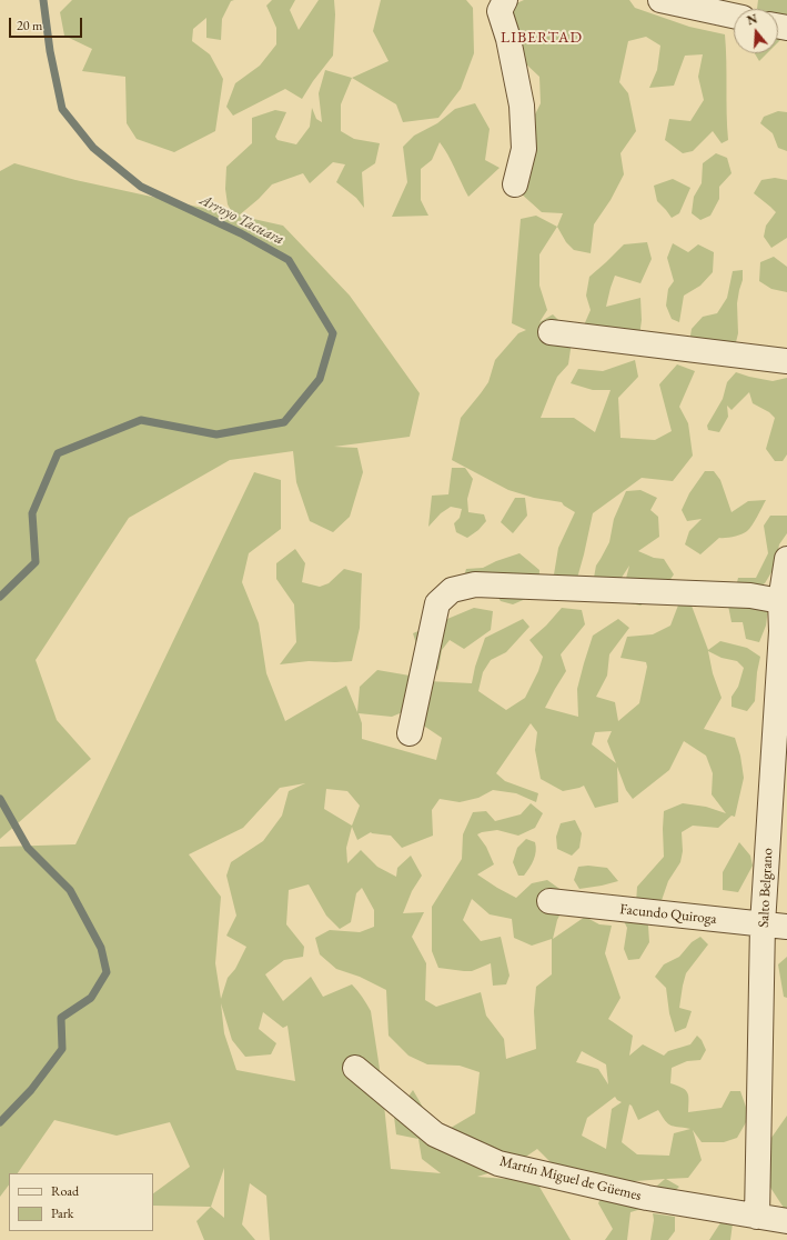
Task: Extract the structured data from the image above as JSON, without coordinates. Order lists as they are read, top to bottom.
{
  "streets": {
    "street": ["Salto Belgrano", "Facundo Quiroga", "Martín Miguel de Güemes"]
  },
  "crossings": [
    ["Salto Belgrano", "Facundo Quiroga"],
    ["Salto Belgrano", "Martín Miguel de Güemes"]
  ],
  "districts": ["LIBERTAD"],
  "water": ["Arroyo Tacuara"],
  "legend": ["Road", "Park"],
  "scale_bar": "20 m",
  "north": "top"
}
